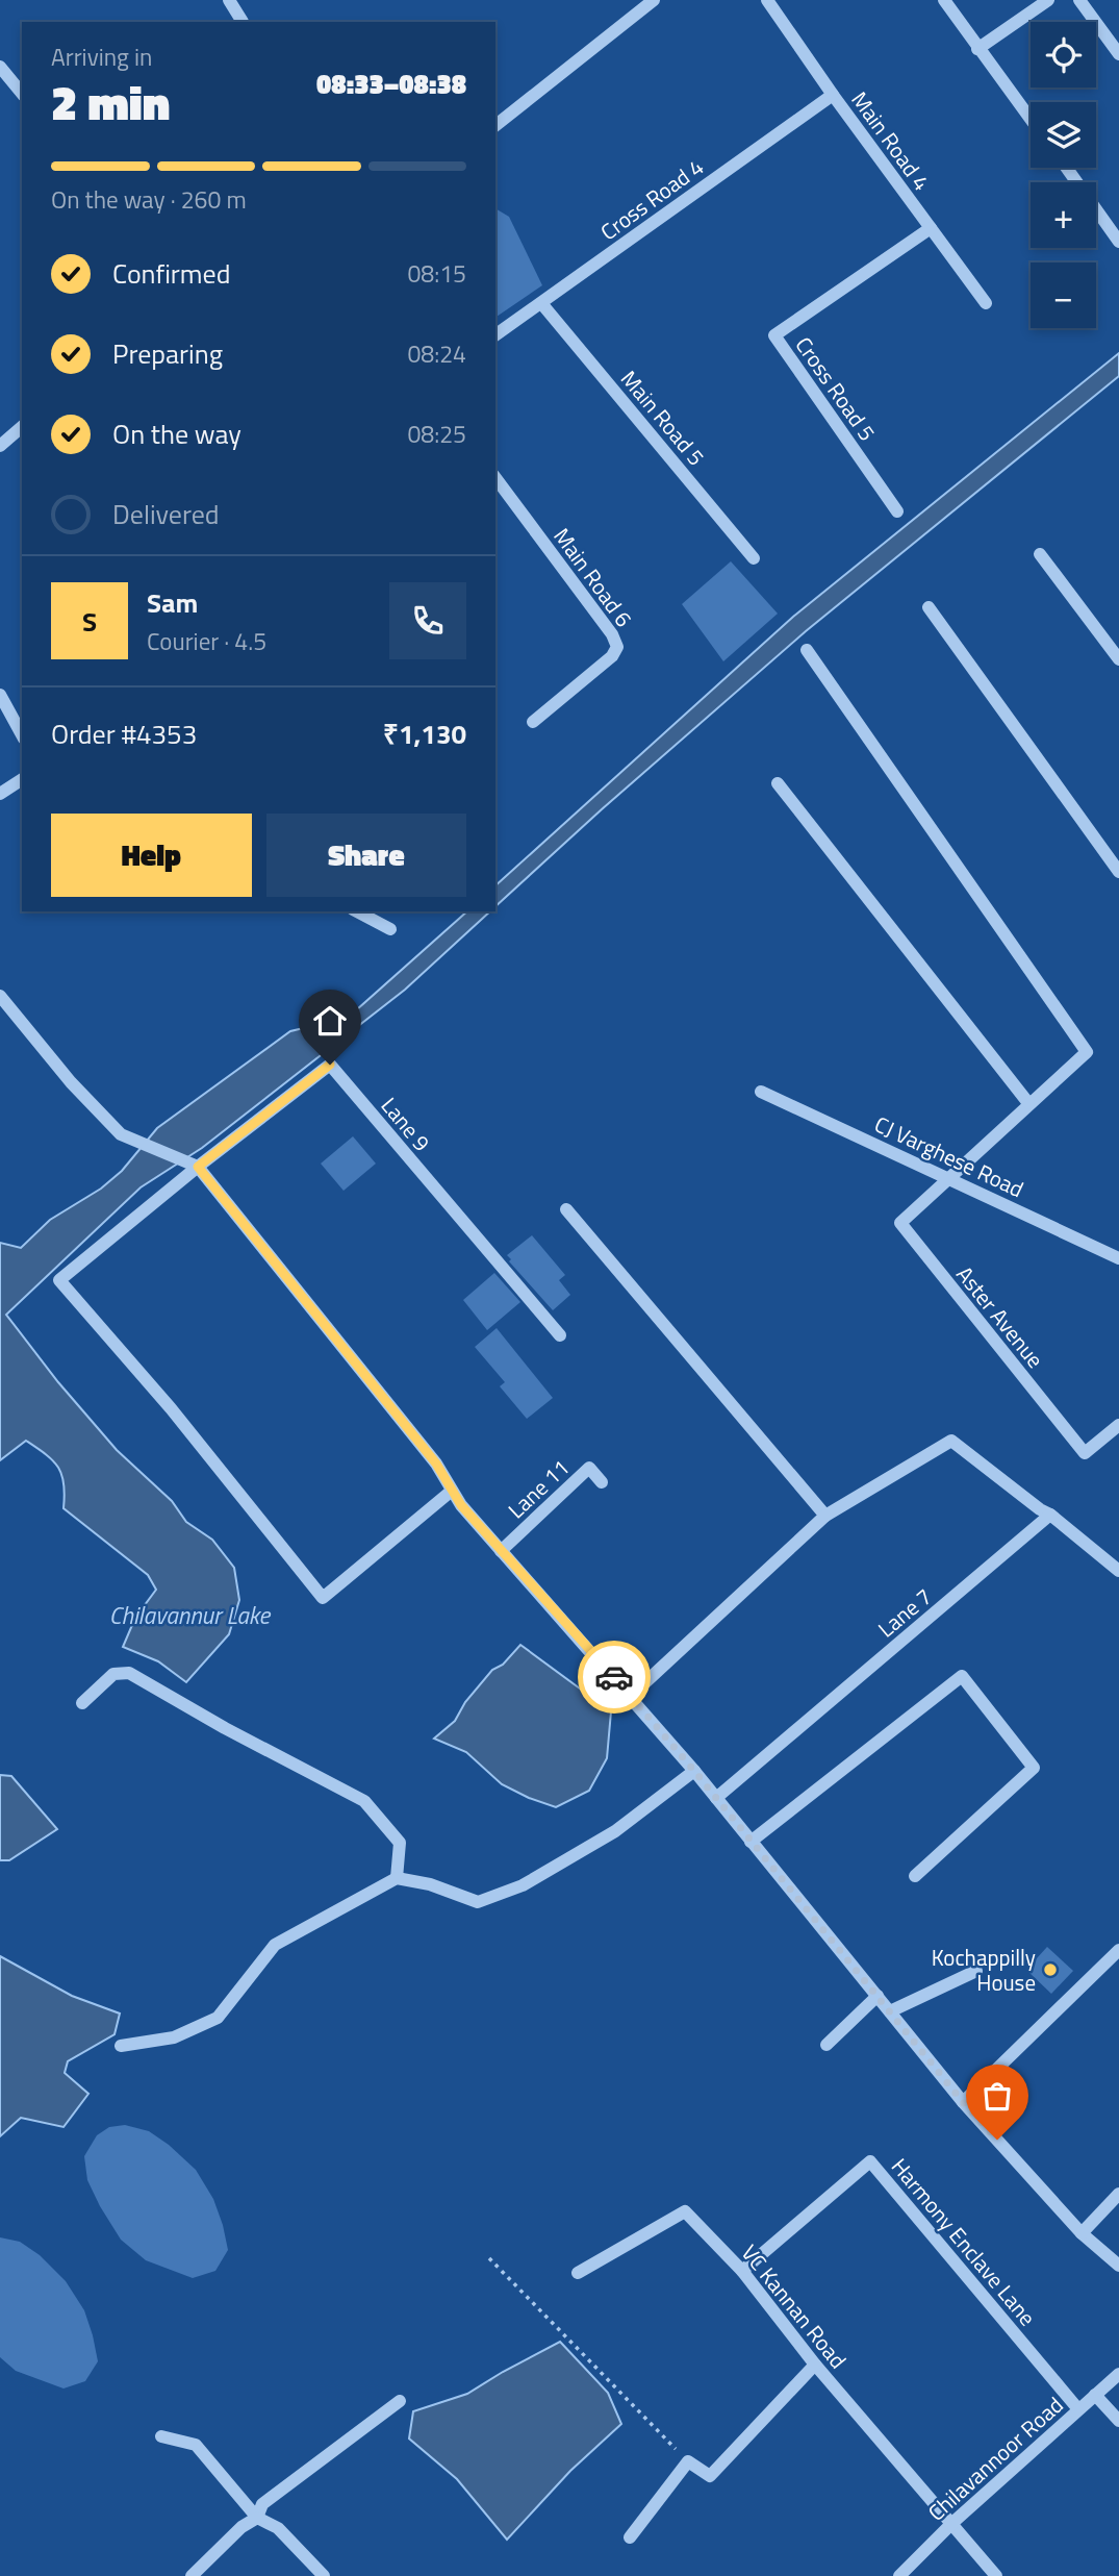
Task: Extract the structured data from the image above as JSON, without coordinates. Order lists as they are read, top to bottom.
{
  "streets": {
    "street": [
      "Main Road 4",
      "Cross Road 4",
      "Cross Road 5",
      "Main Road 5",
      "Main Road 6",
      "Lane 9",
      "CJ Varghese Road",
      "Aster Avenue",
      "Lane 11",
      "Lane 7",
      "Harmony Enclave Lane",
      "VC Kannan Road",
      "Chilavannoor Road"
    ]
  },
  "crossings": [
    ["Main Road 4", "Cross Road 4"],
    ["Main Road 4", "Cross Road 5"],
    ["Cross Road 4", "Main Road 5"],
    ["CJ Varghese Road", "Aster Avenue"],
    ["Harmony Enclave Lane", "VC Kannan Road"],
    ["Harmony Enclave Lane", "Chilavannoor Road"],
    ["VC Kannan Road", "Chilavannoor Road"]
  ],
  "water": ["Chilavannur Lake"],
  "places": ["Kochappilly House"],
  "page": {
    "map_buttons": ["+", "−"],
    "heading": ["2 min", "Arriving in", "08:33–08:38"],
    "panel": [
      "Sam",
      "Courier · 4.5",
      "Order #4353",
      "₹1,130"
    ],
    "bar": "On the way · 260 m",
    "list": [
      ["Confirmed", "08:15"],
      ["Preparing", "08:24"],
      ["On the way", "08:25"],
      "Delivered"
    ],
    "round": "S",
    "buttons": ["Help", "Share"]
  }
}
